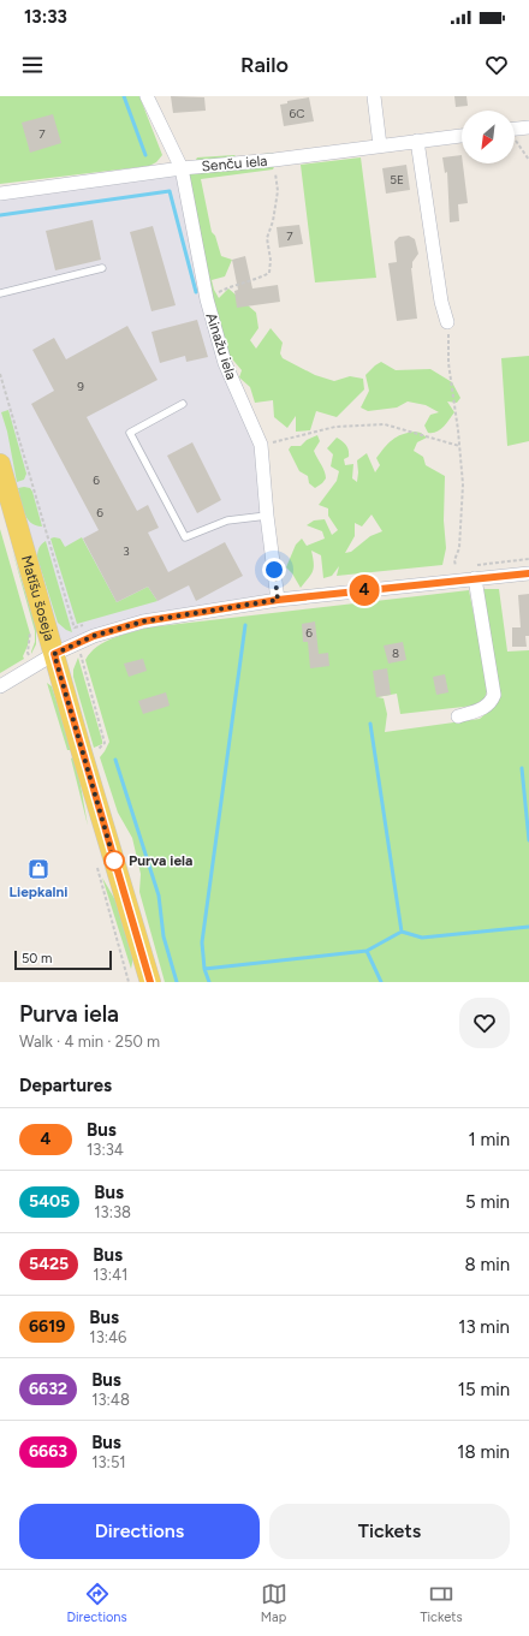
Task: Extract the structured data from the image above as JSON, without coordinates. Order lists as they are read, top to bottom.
{
  "streets": {
    "main road": ["Matīšu šoseja"],
    "street": ["Senču iela", "Ainažu iela"]
  },
  "crossings": [
    ["Senču iela", "Ainažu iela"]
  ],
  "places": {
    "other": ["Purva iela"],
    "shop": ["Liepkalni"]
  },
  "lines": ["bus line 4"],
  "house_numbers": [
    "6C",
    "7",
    "5E",
    "7",
    "9",
    "6",
    "6",
    "3",
    "6",
    "8"
  ],
  "scale_bar": "50 m",
  "north": "bottom left",
  "page": {
    "status": "13:33",
    "header": "Railo",
    "on_map": "4",
    "scale": "50 m",
    "heading": [
      ["Purva iela", "Walk · 4 min · 250 m"],
      "Departures"
    ],
    "list": [
      {
        "mark": "4",
        "name": "Bus",
        "note": "13:34",
        "value": "1 min"
      },
      {
        "mark": "5405",
        "name": "Bus",
        "note": "13:38",
        "value": "5 min"
      },
      {
        "mark": "5425",
        "name": "Bus",
        "note": "13:41",
        "value": "8 min"
      },
      {
        "mark": "6619",
        "name": "Bus",
        "note": "13:46",
        "value": "13 min"
      },
      {
        "mark": "6632",
        "name": "Bus",
        "note": "13:48",
        "value": "15 min"
      },
      {
        "mark": "6663",
        "name": "Bus",
        "note": "13:51",
        "value": "18 min"
      }
    ],
    "buttons": ["Directions", "Tickets"],
    "tabs": ["Directions", "Map", "Tickets"]
  }
}
